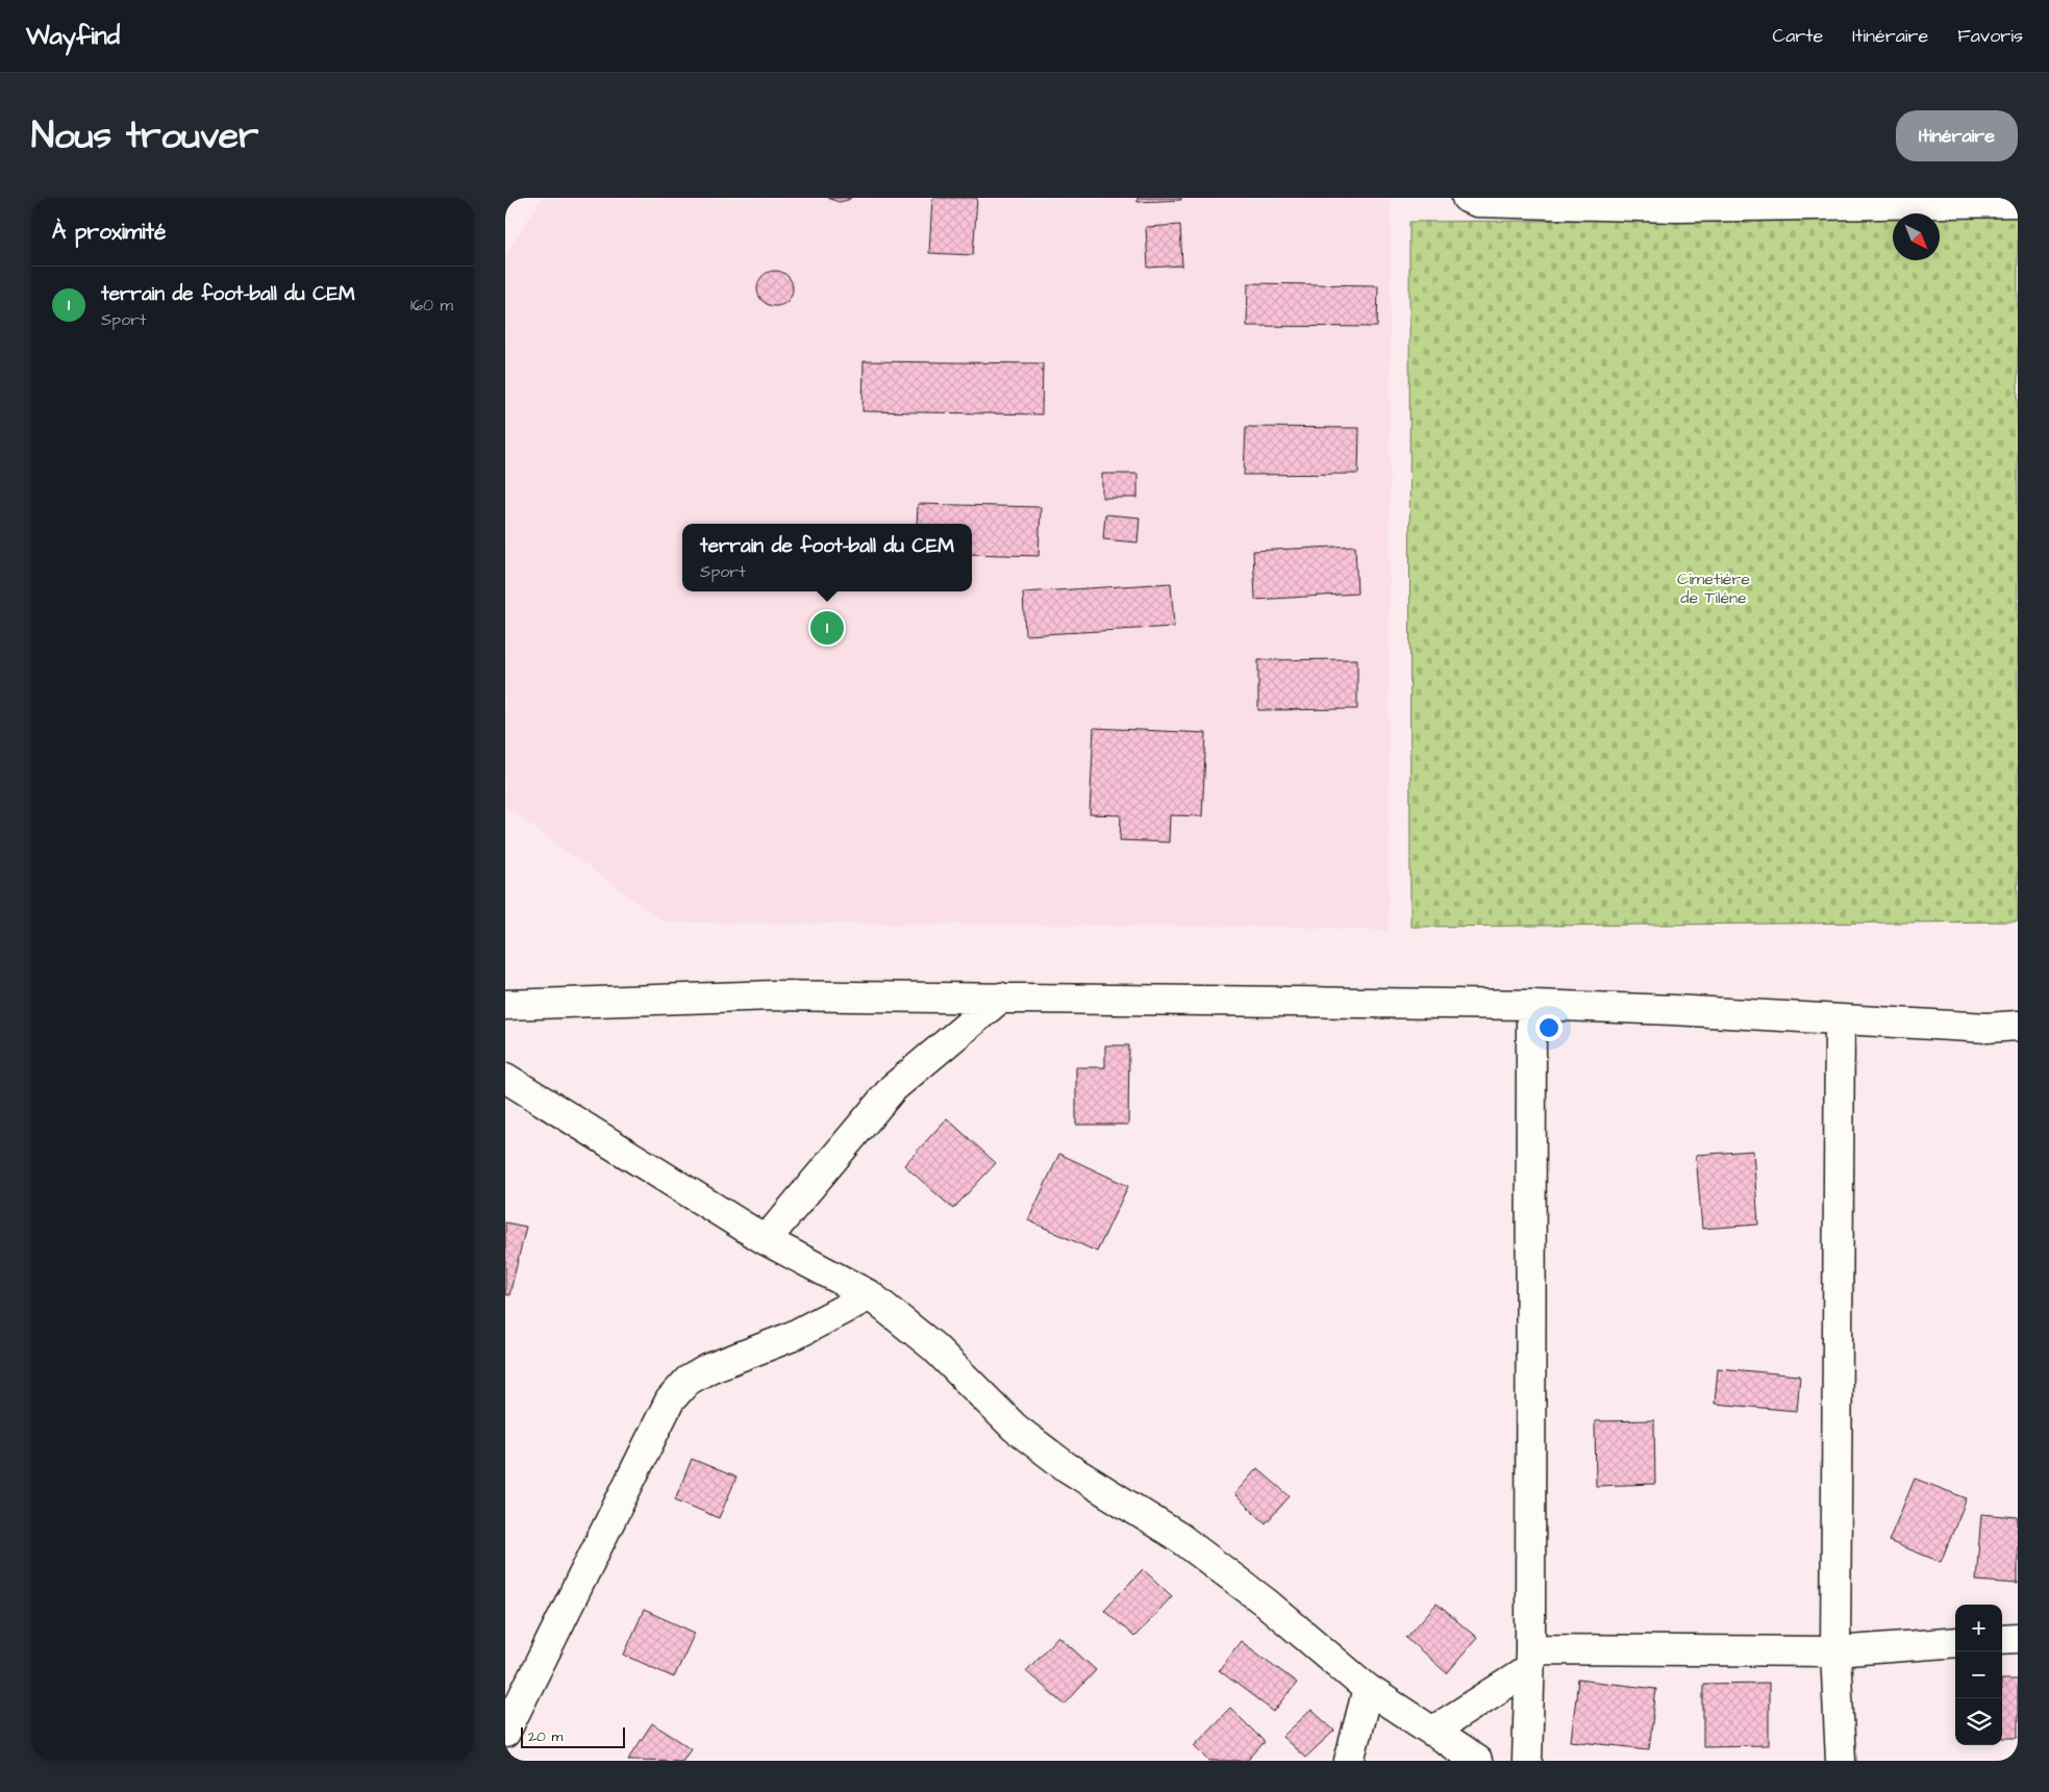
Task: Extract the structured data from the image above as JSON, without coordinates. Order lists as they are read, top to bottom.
{
  "parks": ["Cimetiére de Tiléne"],
  "scale_bar": "20 m",
  "north": "bottom right",
  "page": {
    "header": "Wayfind",
    "nav": ["Carte", "Itinéraire", "Favoris"],
    "title": "Nous trouver",
    "buttons": "Itinéraire",
    "heading": "À proximité",
    "list": [
      {
        "mark": "1",
        "name": "terrain de foot-ball du CEM",
        "note": "Sport",
        "value": "160 m"
      }
    ],
    "popup": ["terrain de foot-ball du CEM", "Sport"],
    "pins": "1",
    "map_buttons": ["+", "−"],
    "scale": "20 m"
  }
}
